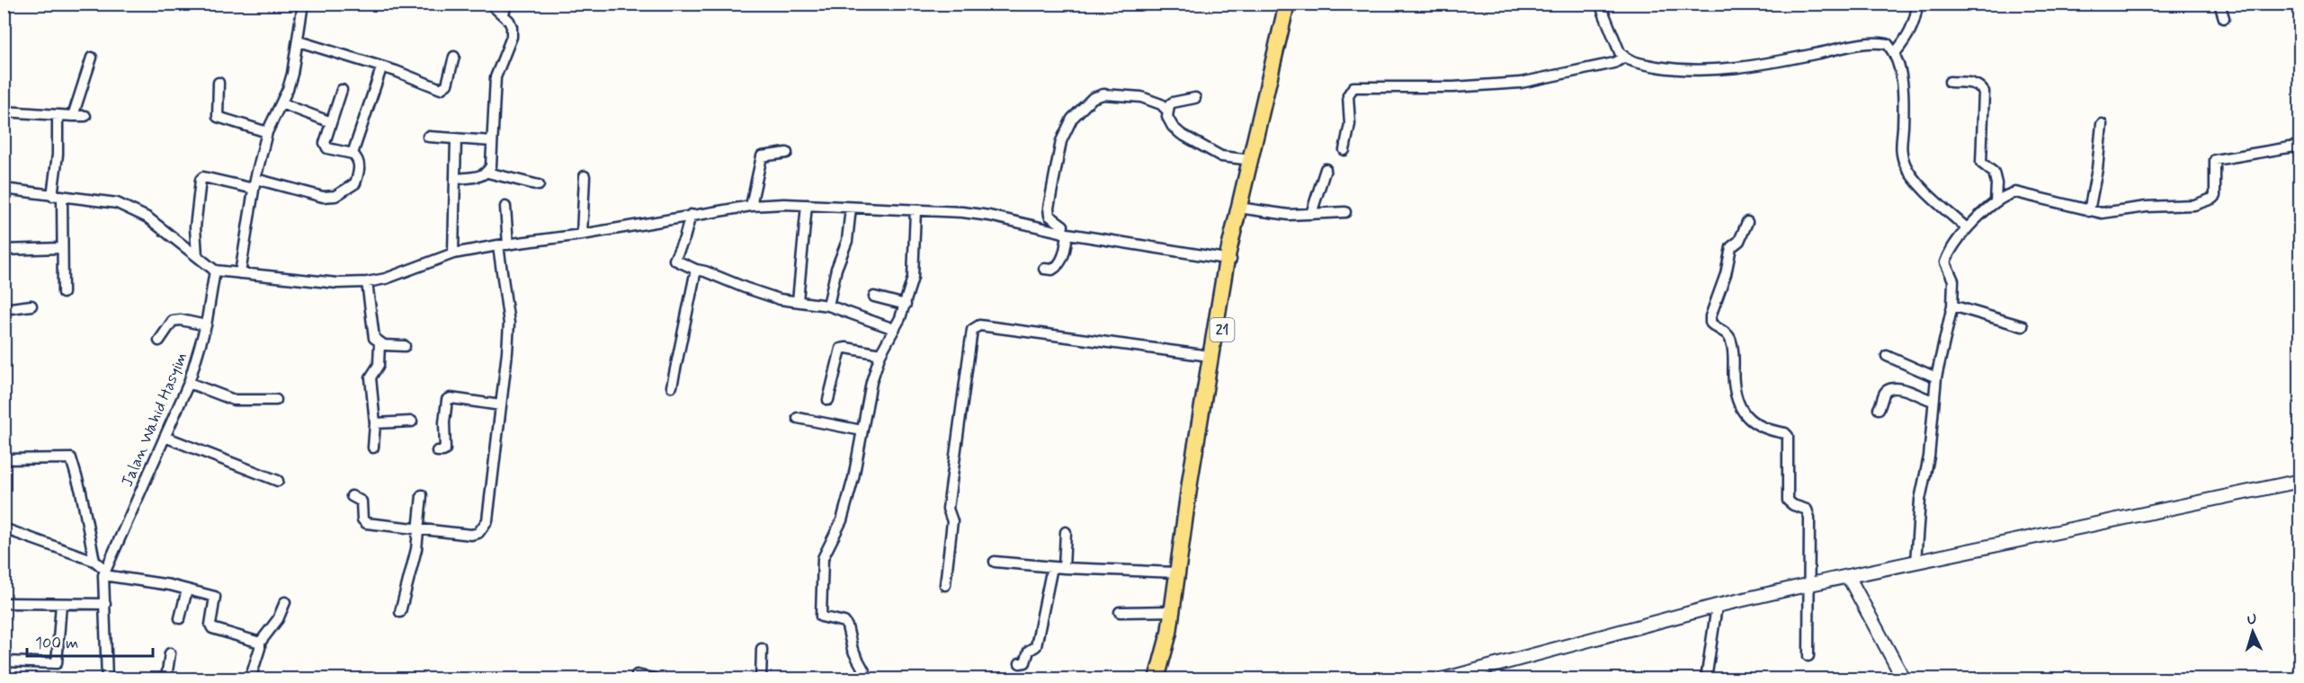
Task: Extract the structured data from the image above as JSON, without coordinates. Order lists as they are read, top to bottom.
{
  "streets": {
    "highway": ["21"],
    "street": ["Jalan Wahid Hasyim"]
  },
  "scale_bar": "100 m",
  "north": "top"
}
